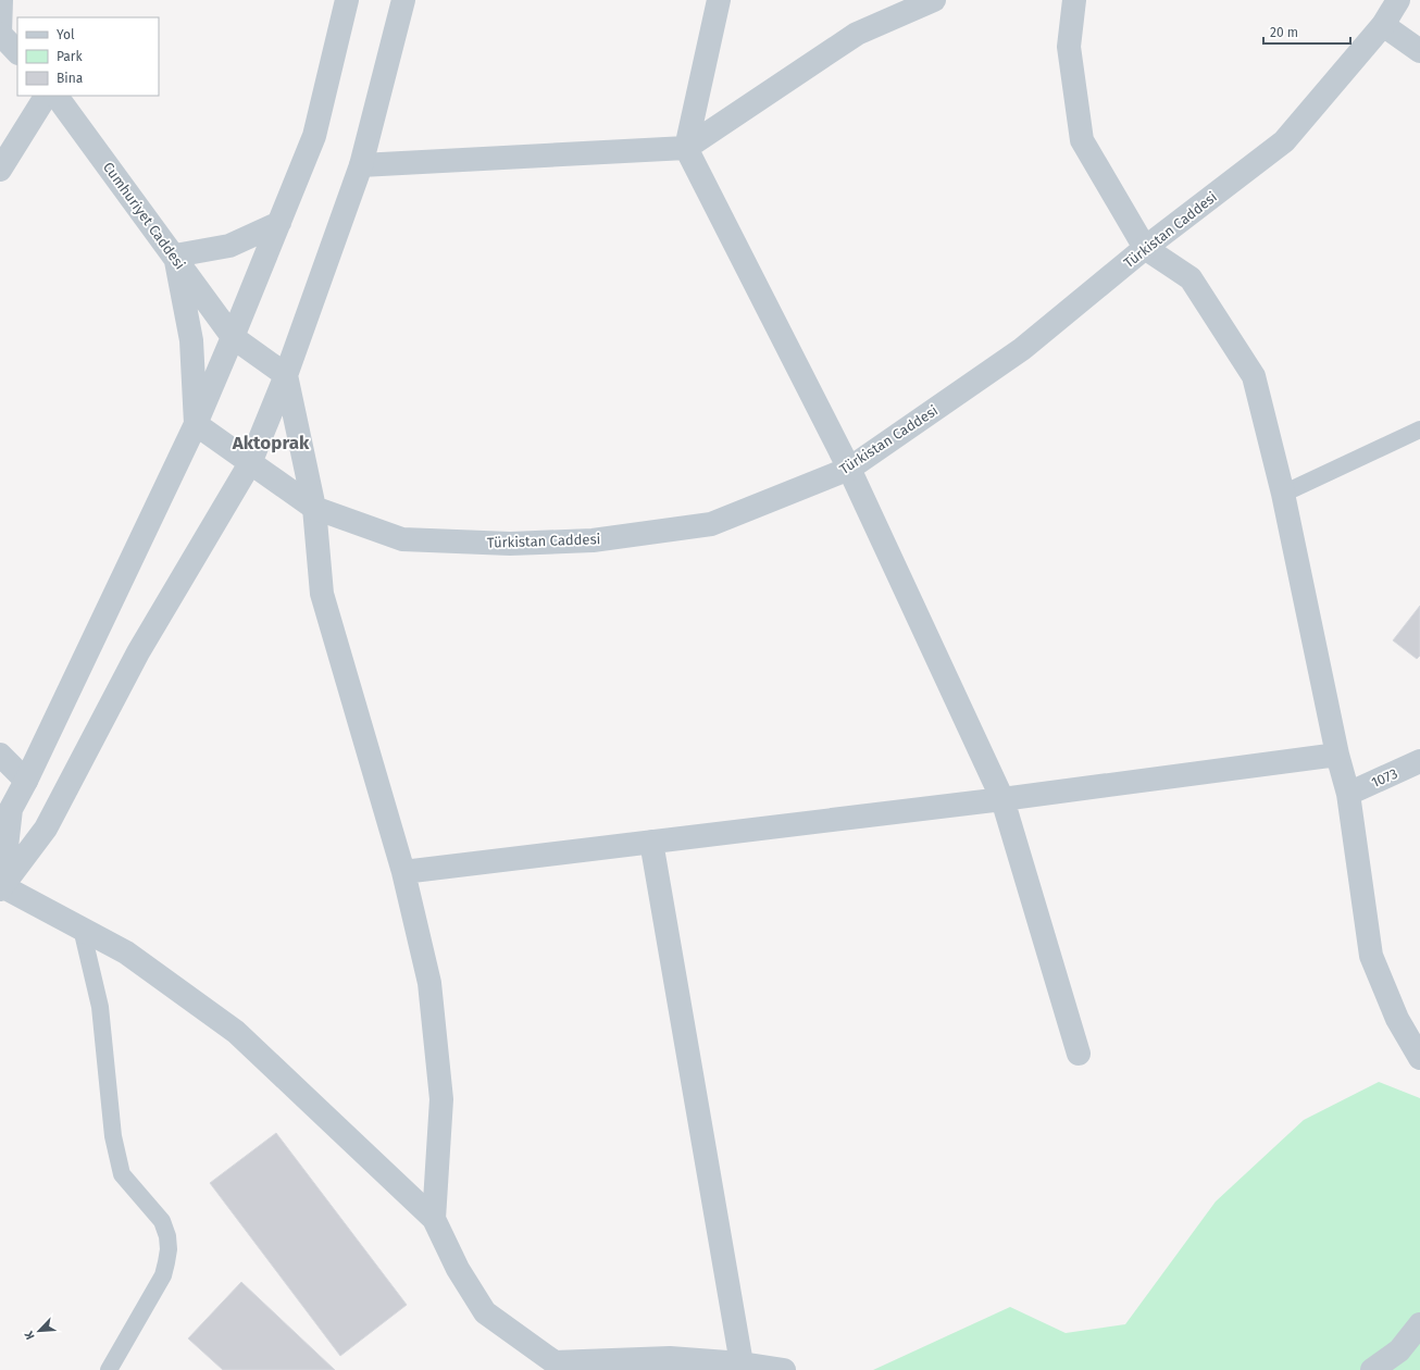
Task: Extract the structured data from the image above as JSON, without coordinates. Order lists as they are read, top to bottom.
{
  "streets": {
    "street": ["Cumhuriyet Caddesi", "Türkistan Caddesi", "1073"]
  },
  "districts": ["Aktoprak"],
  "legend": ["Yol", "Park", "Bina"],
  "scale_bar": "20 m",
  "north": "bottom left"
}
